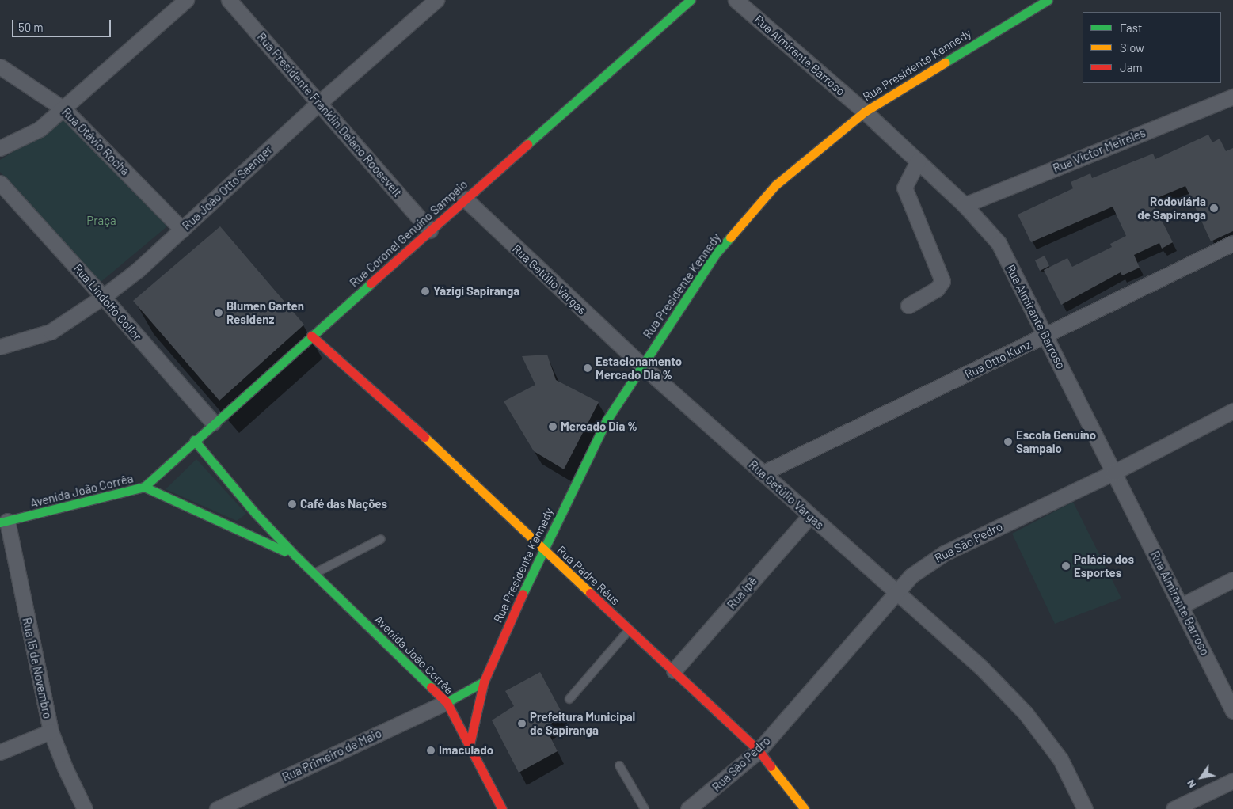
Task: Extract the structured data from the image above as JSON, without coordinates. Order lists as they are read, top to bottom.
{
  "streets": {
    "main road": [
      "Rua Presidente Kennedy",
      "Rua Coronel Genuíno Sampaio",
      "Avenida João Corrêa",
      "Rua Padre Réus"
    ],
    "street": [
      "Rua Almirante Barroso",
      "Rua Presidente Franklin Delano Roosevelt",
      "Rua Otávio Rocha",
      "Rua Victor Meireles",
      "Rua João Otto Saenger",
      "Rua Getúlio Vargas",
      "Rua Lindolfo Collor",
      "Rua Otto Kunz",
      "Rua São Pedro",
      "Rua Ipê",
      "Rua 15 de Novembro",
      "Rua Primeiro de Maio"
    ]
  },
  "crossings": [
    ["Rua Almirante Barroso", "Rua Presidente Kennedy"],
    ["Rua Almirante Barroso", "Rua Victor Meireles"],
    ["Rua Almirante Barroso", "Rua Otto Kunz"],
    ["Rua Almirante Barroso", "Rua São Pedro"],
    ["Rua Presidente Kennedy", "Rua Getúlio Vargas"],
    ["Rua Presidente Kennedy", "Avenida João Corrêa"],
    ["Rua Presidente Kennedy", "Rua Padre Réus"],
    ["Rua Presidente Franklin Delano Roosevelt", "Rua João Otto Saenger"],
    ["Rua Presidente Franklin Delano Roosevelt", "Rua Coronel Genuíno Sampaio"],
    ["Rua Otávio Rocha", "Rua João Otto Saenger"],
    ["Rua João Otto Saenger", "Rua Lindolfo Collor"],
    ["Rua Coronel Genuíno Sampaio", "Rua Getúlio Vargas"],
    ["Rua Coronel Genuíno Sampaio", "Rua Lindolfo Collor"],
    ["Rua Coronel Genuíno Sampaio", "Avenida João Corrêa"],
    ["Rua Coronel Genuíno Sampaio", "Rua Padre Réus"],
    ["Rua Getúlio Vargas", "Rua Otto Kunz"],
    ["Rua Getúlio Vargas", "Rua São Pedro"],
    ["Rua Getúlio Vargas", "Rua Ipê"],
    ["Avenida João Corrêa", "Rua 15 de Novembro"],
    ["Avenida João Corrêa", "Rua Primeiro de Maio"],
    ["Rua São Pedro", "Rua Padre Réus"],
    ["Rua Padre Réus", "Rua Ipê"]
  ],
  "parks": ["Praça"],
  "places": [
    "Rodoviária de Sapiranga",
    "Yázigi Sapiranga",
    "Blumen Garten Residenz",
    "Estacionamento Mercado DIa %",
    "Mercado Dia %",
    "Escola Genuíno Sampaio",
    "Café das Nações",
    "Palácio dos Esportes",
    "Prefeitura Municipal de Sapiranga",
    "Imaculado"
  ],
  "legend": ["Fast", "Slow", "Jam"],
  "scale_bar": "50 m",
  "north": "bottom left"
}
